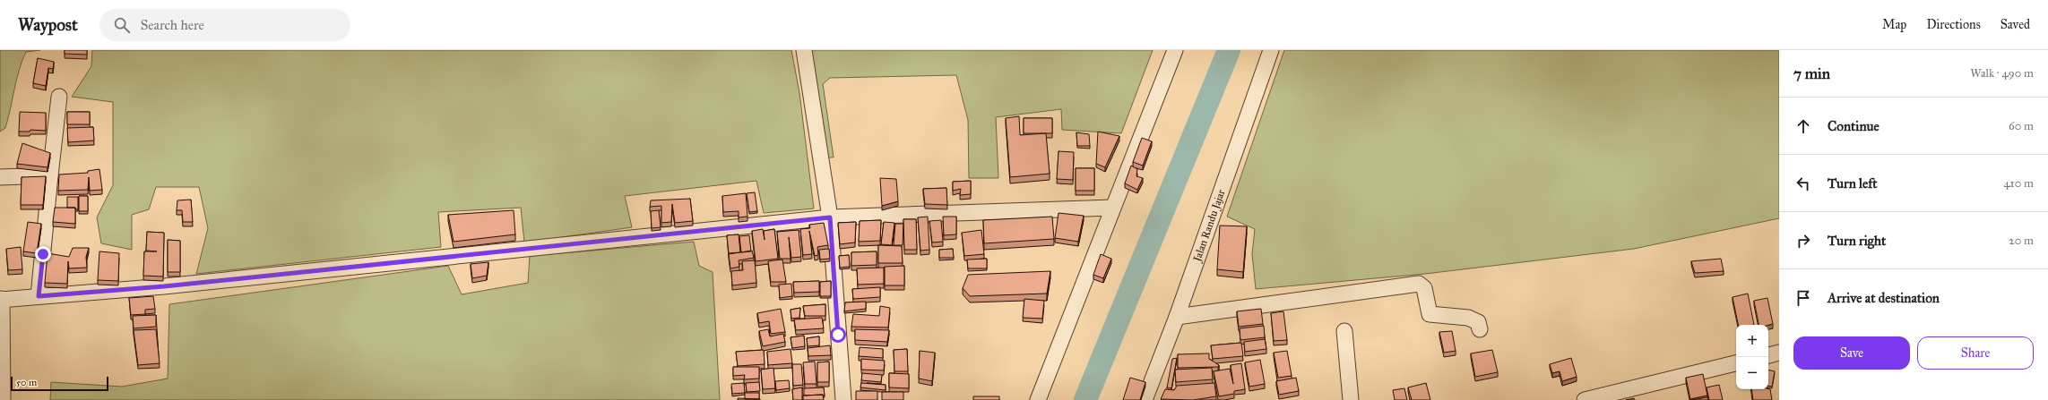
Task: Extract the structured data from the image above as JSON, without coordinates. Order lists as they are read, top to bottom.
{
  "streets": {
    "street": ["Jalan Randu Jajar"]
  },
  "scale_bar": "50 m",
  "page": {
    "header": "Waypost",
    "search": "Search here",
    "nav": ["Map", "Directions", "Saved"],
    "heading": ["7 min", "Walk · 490 m"],
    "list": [
      ["Continue", "60 m"],
      ["Turn left", "410 m"],
      ["Turn right", "20 m"],
      "Arrive at destination"
    ],
    "map_buttons": ["+", "−"],
    "buttons": ["Save", "Share"],
    "scale": "50 m"
  }
}
